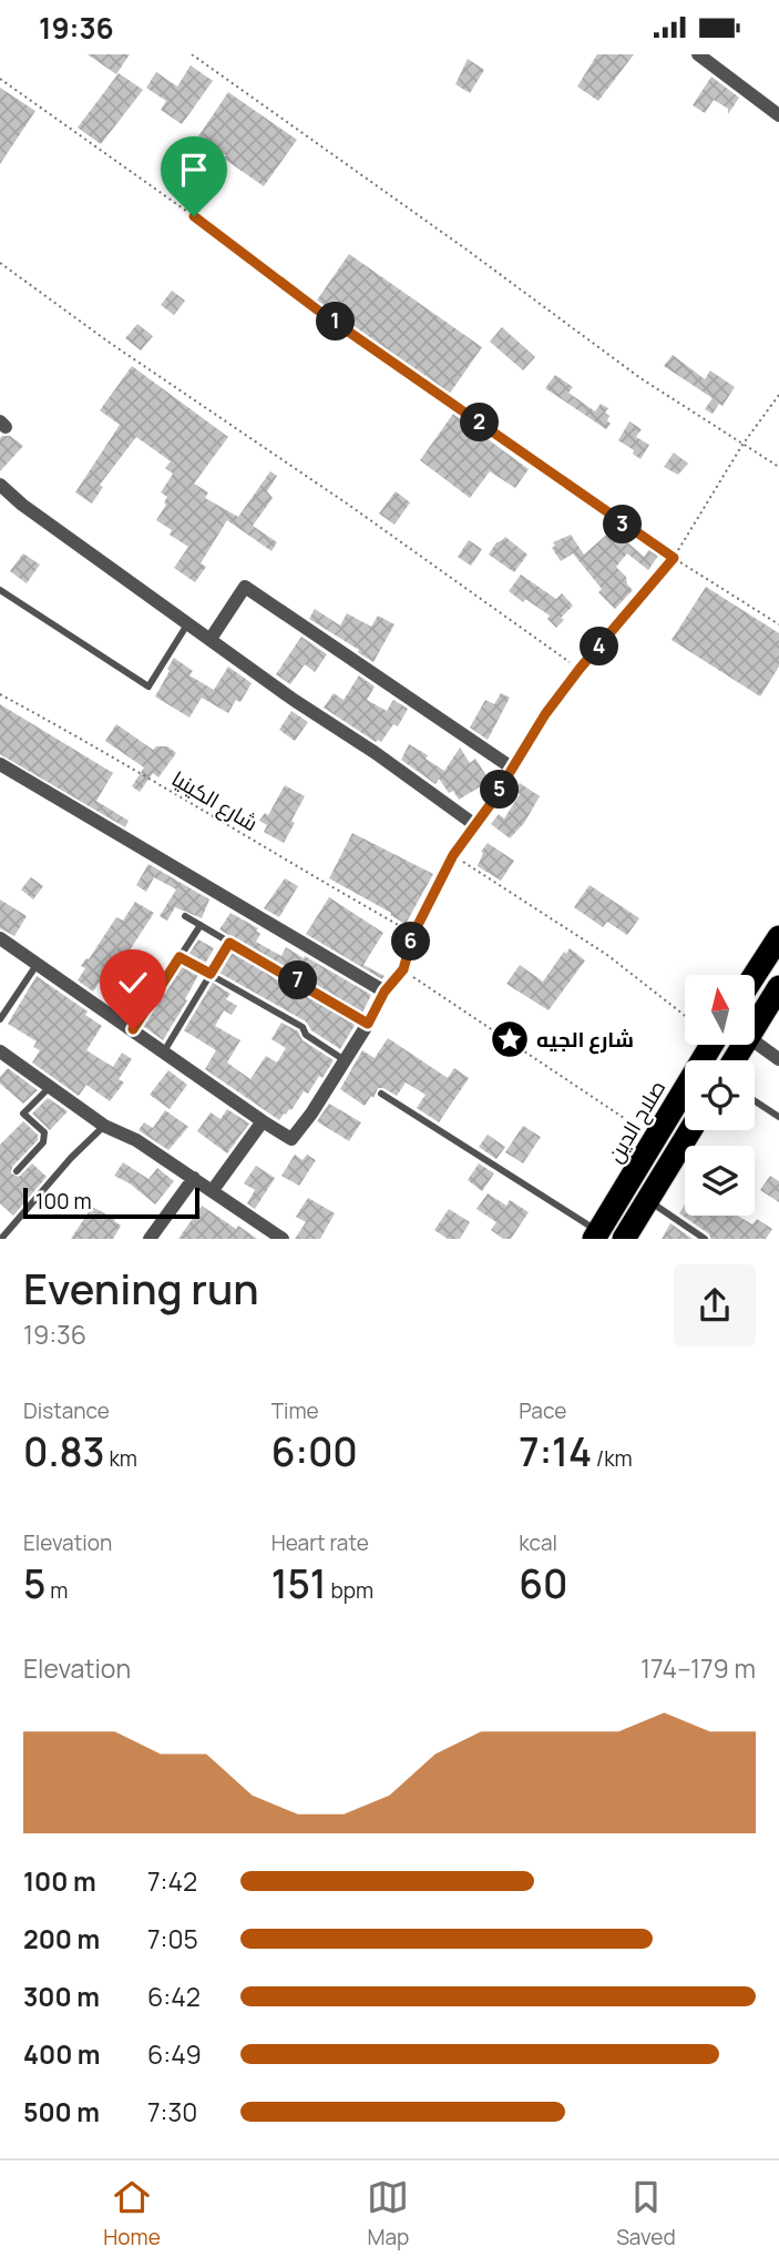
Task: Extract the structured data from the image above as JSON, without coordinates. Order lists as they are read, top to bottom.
{
  "streets": {
    "highway": ["صلاح الدين"],
    "path": ["شارع الكينيا"]
  },
  "places": {
    "place": ["شارع الجيه"]
  },
  "scale_bar": "100 m",
  "north": "top",
  "page": {
    "status": "19:36",
    "pins": [
      "1",
      "2",
      "3",
      "4",
      "5",
      "6",
      "7"
    ],
    "scale": "100 m",
    "heading": ["Evening run", "19:36"],
    "stats": [
      ["Distance", "0.83 km"],
      ["Time", "6:00"],
      ["Pace", "7:14 /km"],
      ["Elevation", "5 m"],
      ["Heart rate", "151 bpm"],
      ["kcal", "60"]
    ],
    "chart": ["Elevation", "174–179 m"],
    "list": [
      {
        "name": "100 m",
        "note": "7:42"
      },
      {
        "name": "200 m",
        "note": "7:05"
      },
      {
        "name": "300 m",
        "note": "6:42"
      },
      {
        "name": "400 m",
        "note": "6:49"
      },
      {
        "name": "500 m",
        "note": "7:30"
      }
    ],
    "tabs": ["Home", "Map", "Saved"]
  }
}
